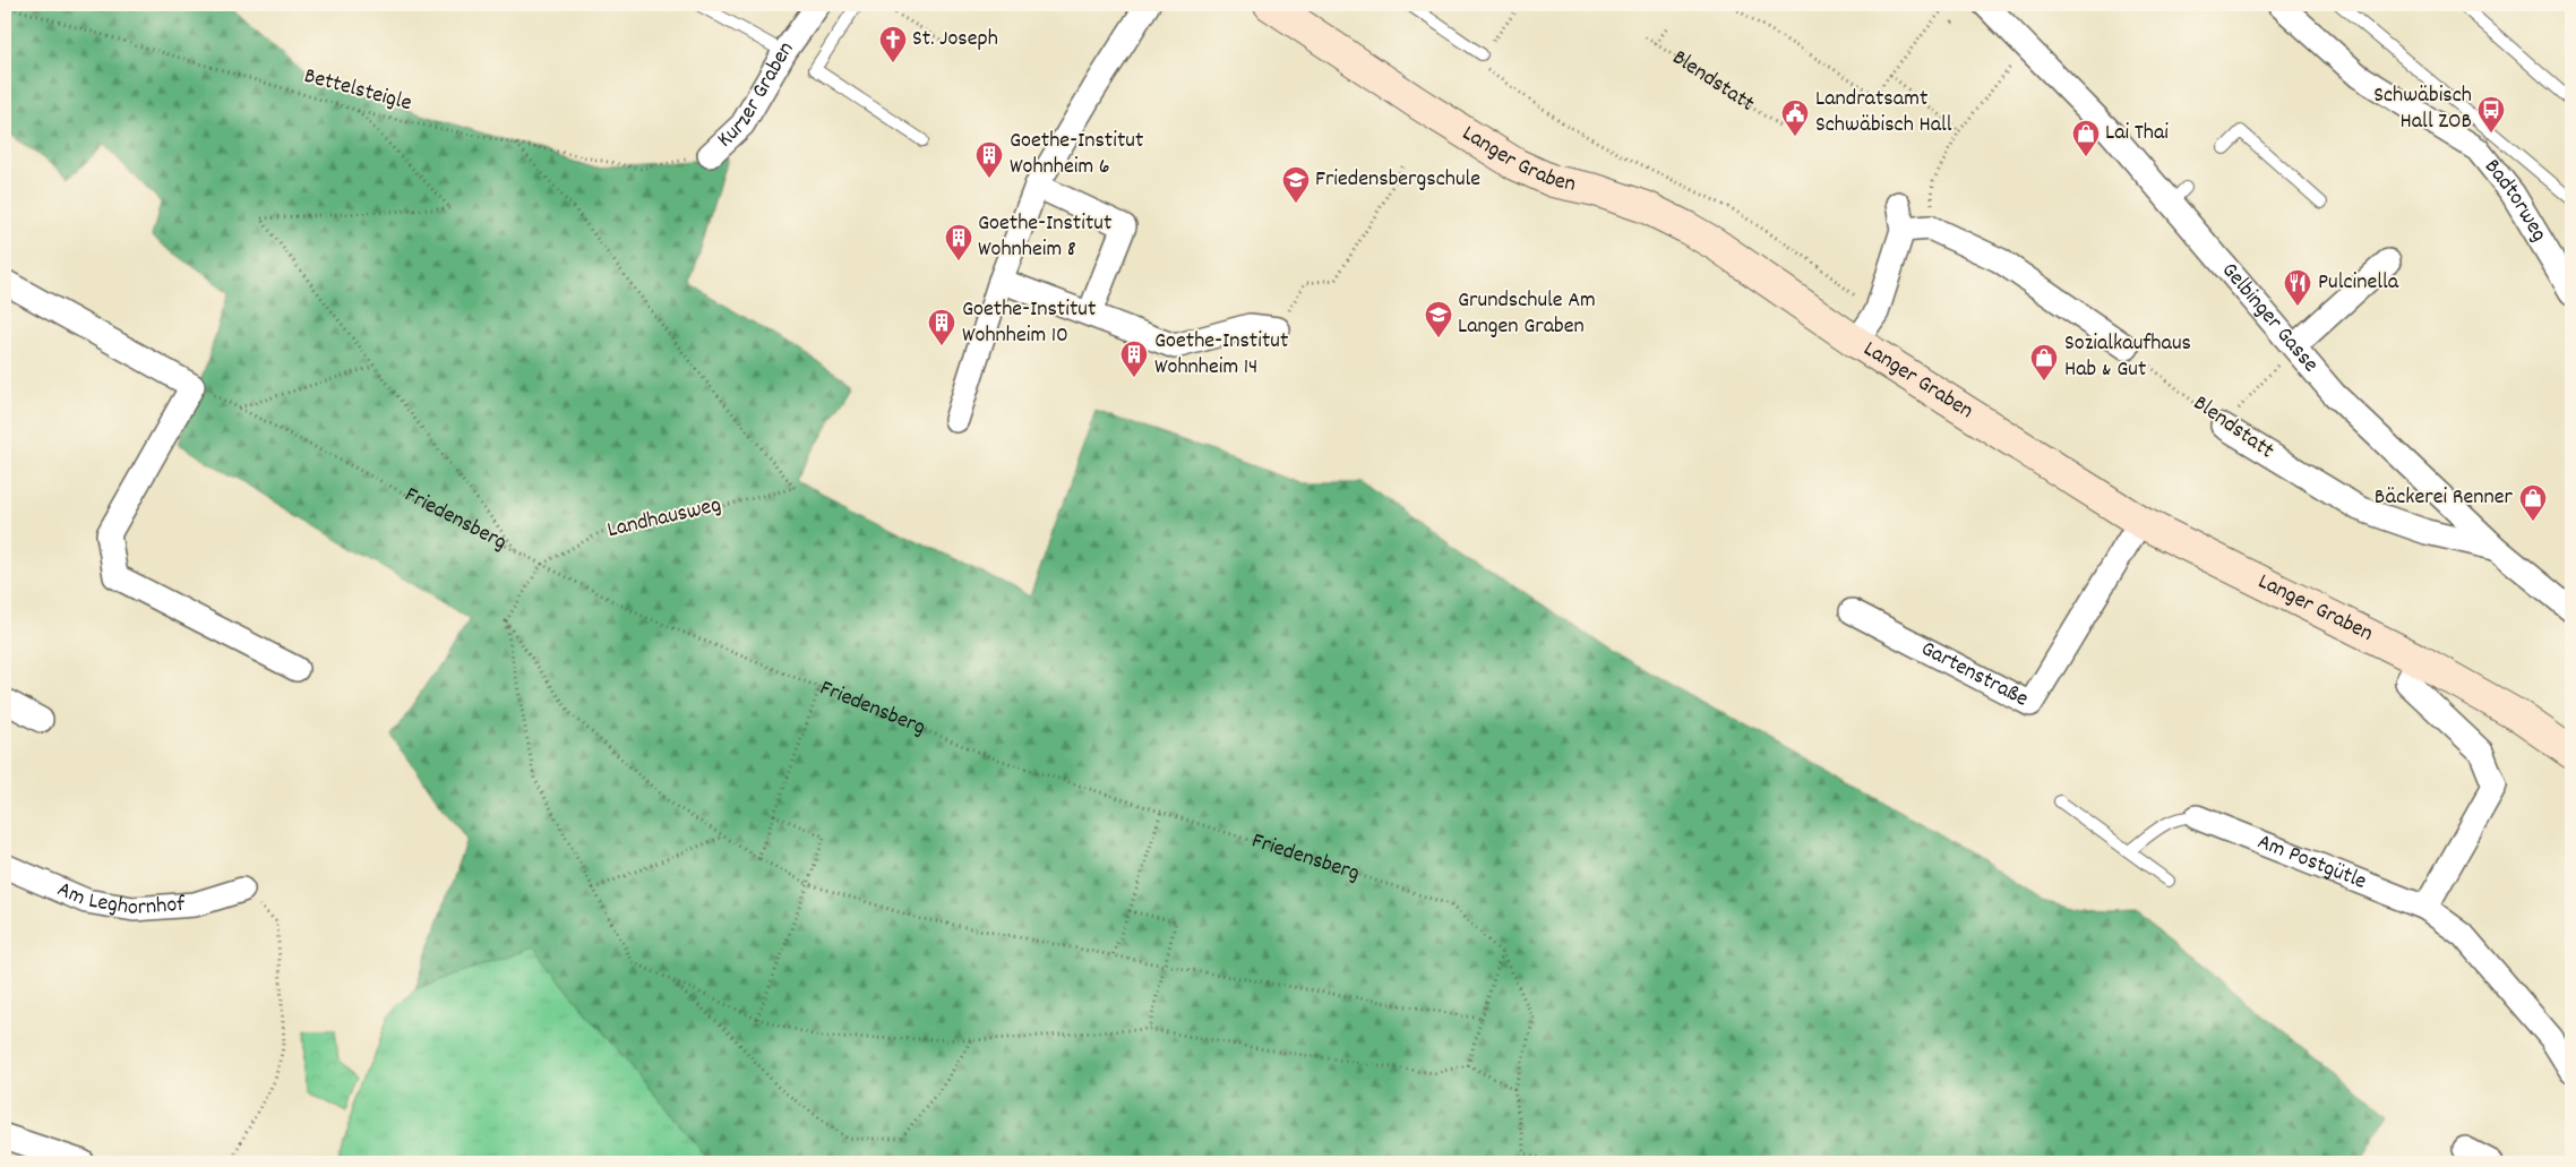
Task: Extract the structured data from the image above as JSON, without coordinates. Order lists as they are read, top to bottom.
{
  "streets": {
    "main road": ["Langer Graben"],
    "street": [
      "Blendstatt",
      "Kurzer Graben",
      "Badtorweg",
      "Gelbinger Gasse",
      "Gartenstraße",
      "Am Postgütle",
      "Am Leghornhof"
    ],
    "path": ["Bettelsteigle", "Landhausweg", "Friedensberg"]
  },
  "crossings": [
    ["Blendstatt", "Gelbinger Gasse"],
    ["Bettelsteigle", "Kurzer Graben"],
    ["Bettelsteigle", "Landhausweg"],
    ["Langer Graben", "Gartenstraße"],
    ["Landhausweg", "Friedensberg"]
  ],
  "places": {
    "church": ["St. Joseph"],
    "bus stop": ["Schwäbisch Hall ZOB"],
    "public building": ["Landratsamt Schwäbisch Hall"],
    "shop": ["Lai Thai", "Sozialkaufhaus Hab & Gut", "Bäckerei Renner"],
    "building": [
      "Goethe-Institut Wohnheim 6",
      "Goethe-Institut Wohnheim 8",
      "Goethe-Institut Wohnheim 10",
      "Goethe-Institut Wohnheim 14"
    ],
    "school or university": ["Friedensbergschule", "Grundschule Am Langen Graben"],
    "restaurant": ["Pulcinella"]
  }
}
